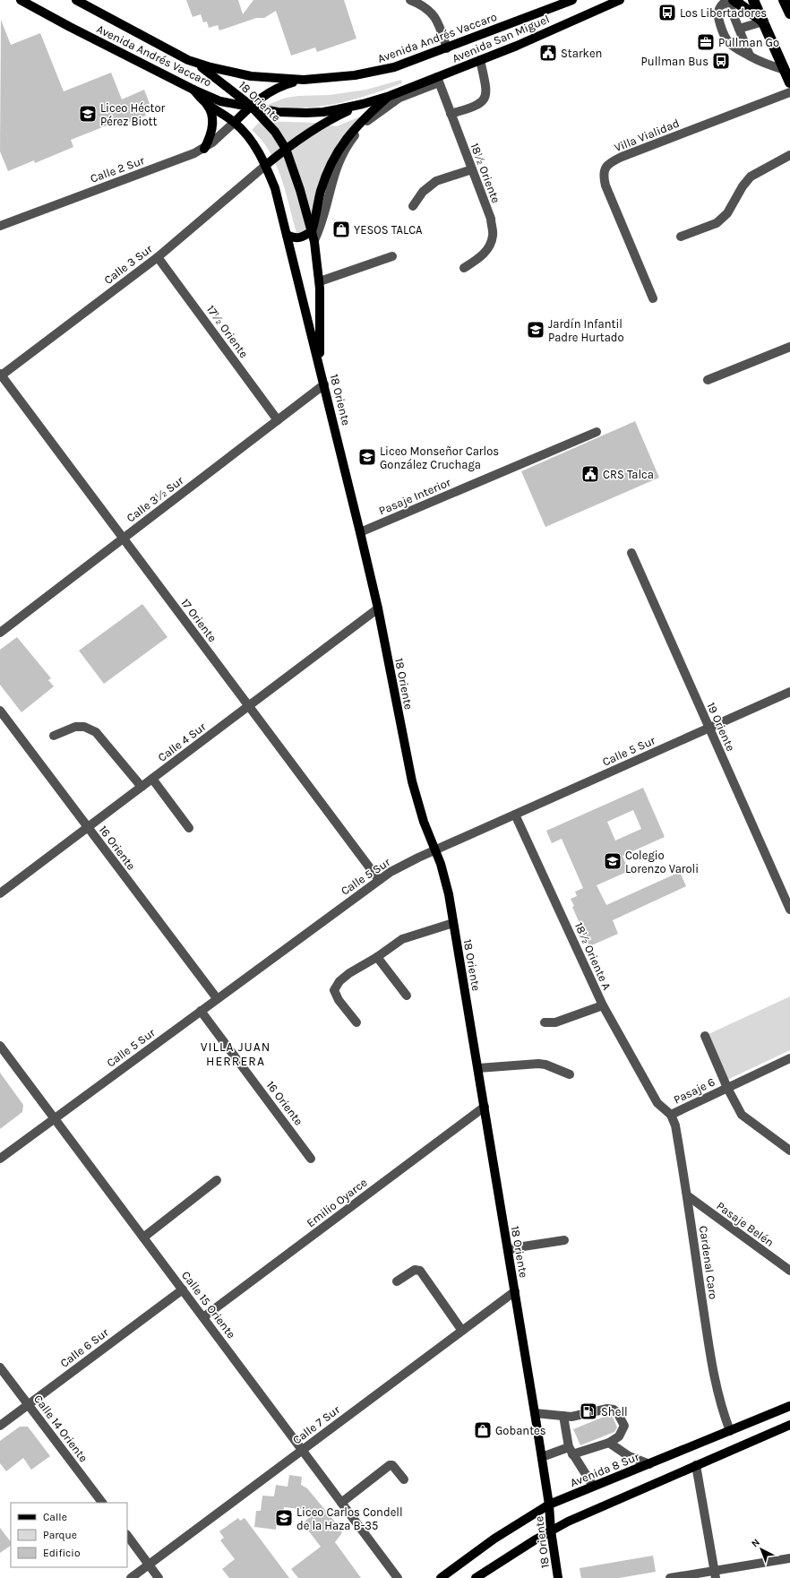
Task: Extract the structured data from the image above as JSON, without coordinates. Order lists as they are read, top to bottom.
{
  "streets": {
    "main road": [
      "Avenida Andrés Vaccaro",
      "Avenida San Miguel",
      "18 Oriente",
      "Avenida 8 Sur"
    ],
    "street": [
      "Villa Vialidad",
      "Calle 2 Sur",
      "18½ Oriente",
      "Calle 3 Sur",
      "17½ Oriente",
      "Pasaje Interior",
      "Calle 3½ Sur",
      "17 Oriente",
      "19 Oriente",
      "Calle 4 Sur",
      "Calle 5 Sur",
      "16 Oriente",
      "18½ Oriente A",
      "Pasaje 6",
      "Emilio Oyarce",
      "Pasaje Belén",
      "Cardenal Caro",
      "Calle 15 Oriente",
      "Calle 6 Sur",
      "Calle 7 Sur",
      "Calle 14 Oriente"
    ]
  },
  "crossings": [
    ["Avenida Andrés Vaccaro", "Avenida San Miguel"],
    ["Avenida Andrés Vaccaro", "18 Oriente"],
    ["Avenida San Miguel", "18½ Oriente"],
    ["18 Oriente", "Calle 2 Sur"],
    ["18 Oriente", "Calle 3 Sur"],
    ["18 Oriente", "Pasaje Interior"],
    ["18 Oriente", "Calle 3½ Sur"],
    ["18 Oriente", "Calle 4 Sur"],
    ["18 Oriente", "Calle 5 Sur"],
    ["18 Oriente", "Emilio Oyarce"],
    ["18 Oriente", "Calle 7 Sur"],
    ["18 Oriente", "Avenida 8 Sur"],
    ["Calle 3 Sur", "17½ Oriente"],
    ["Calle 3 Sur", "17 Oriente"],
    ["17½ Oriente", "Calle 3½ Sur"],
    ["Calle 3½ Sur", "17 Oriente"],
    ["17 Oriente", "Calle 4 Sur"],
    ["17 Oriente", "Calle 5 Sur"],
    ["19 Oriente", "Calle 5 Sur"],
    ["Calle 4 Sur", "16 Oriente"],
    ["Calle 5 Sur", "16 Oriente"],
    ["Calle 5 Sur", "18½ Oriente A"],
    ["Calle 5 Sur", "Calle 15 Oriente"],
    ["18½ Oriente A", "Pasaje 6"],
    ["18½ Oriente A", "Cardenal Caro"],
    ["Pasaje 6", "Cardenal Caro"],
    ["Emilio Oyarce", "Calle 15 Oriente"],
    ["Pasaje Belén", "Cardenal Caro"],
    ["Cardenal Caro", "Avenida 8 Sur"],
    ["Calle 15 Oriente", "Calle 6 Sur"],
    ["Calle 15 Oriente", "Calle 7 Sur"],
    ["Calle 6 Sur", "Calle 14 Oriente"]
  ],
  "districts": ["VILLA JUAN HERRERA"],
  "places": {
    "bus stop": ["Los Libertadores", "Pullman Bus"],
    "office": ["Pullman Go"],
    "public building": ["Starken", "CRS Talca"],
    "school or university": [
      "Liceo Héctor Pérez Biott",
      "Jardín Infantil Padre Hurtado",
      "Liceo Monseñor Carlos González Cruchaga",
      "Colegio Lorenzo Varoli",
      "Liceo Carlos Condell de la Haza B-35"
    ],
    "shop": ["YESOS TALCA", "Gobantes"],
    "fuel station": ["Shell"]
  },
  "legend": ["Calle", "Parque", "Edificio"],
  "north": "top left"
}
